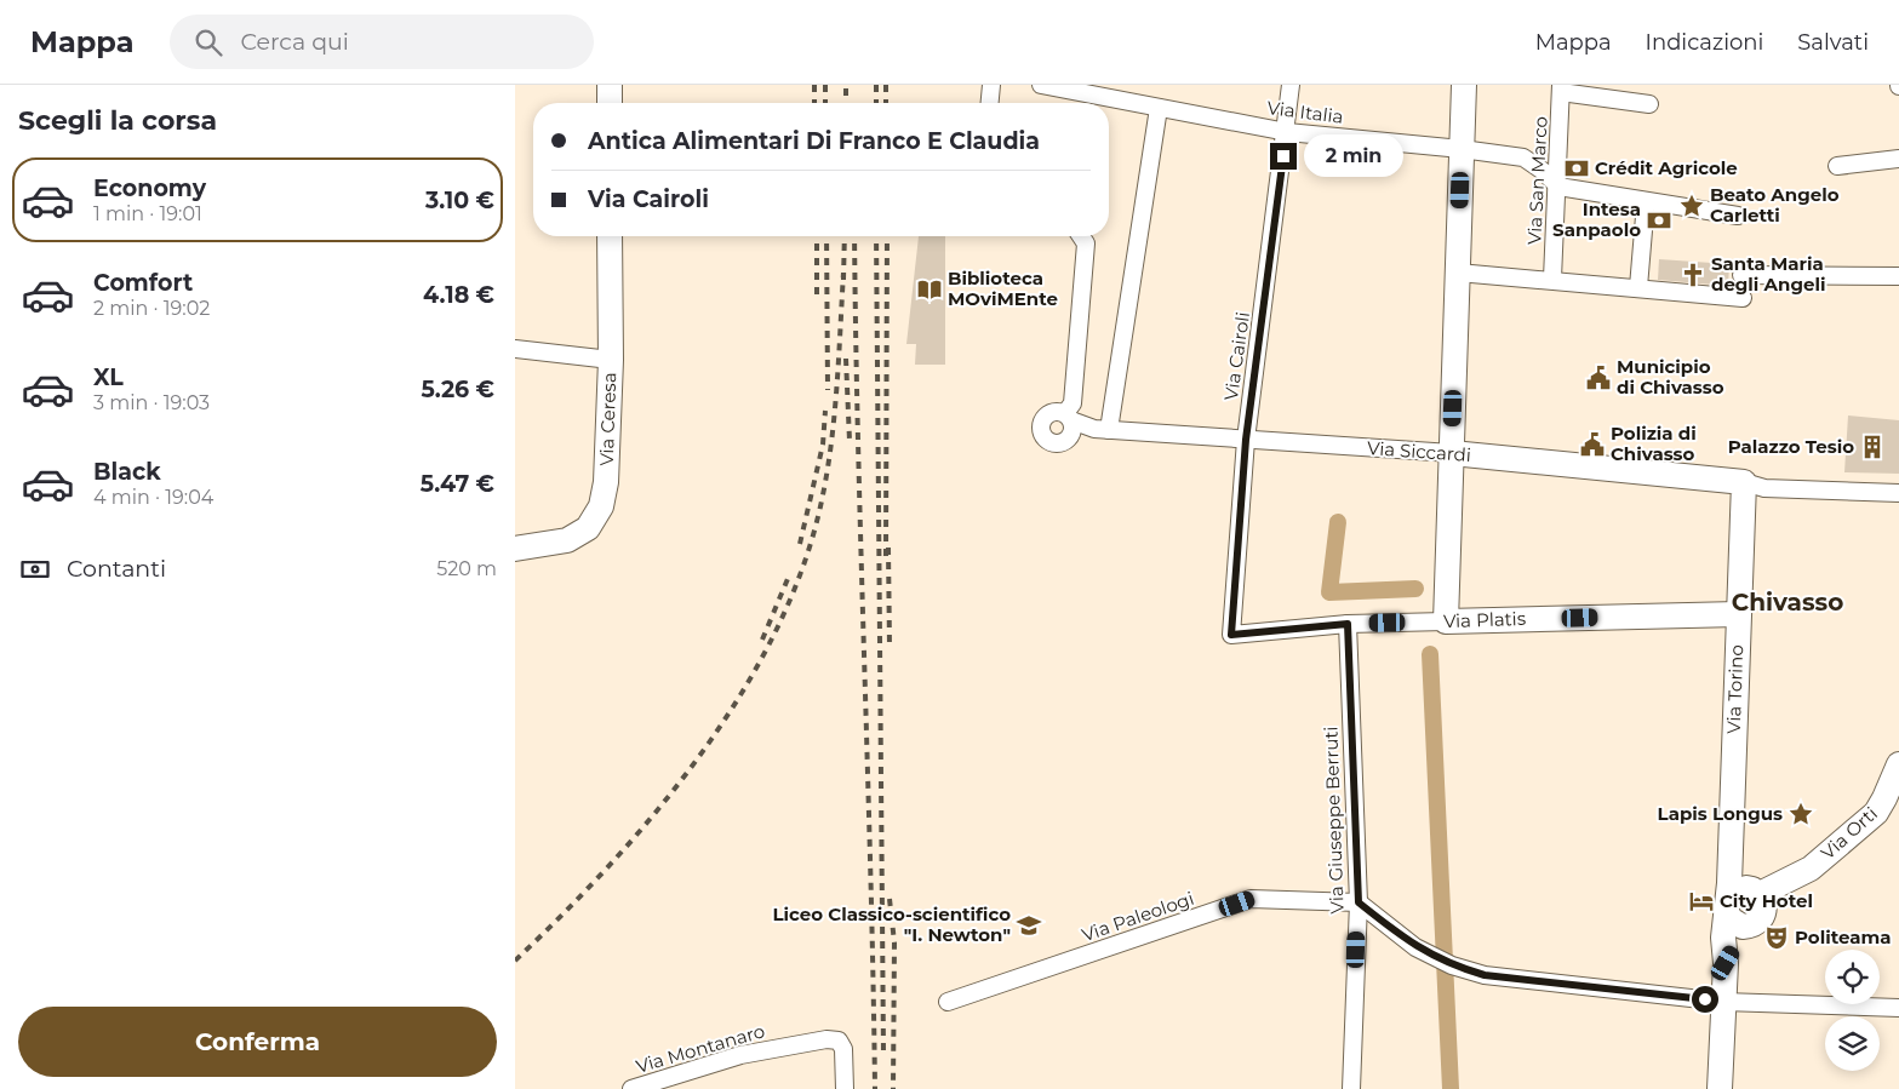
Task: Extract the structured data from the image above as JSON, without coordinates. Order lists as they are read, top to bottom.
{
  "streets": {
    "street": [
      "Via Italia",
      "Via San Marco",
      "Via Cairoli",
      "Via Ceresa",
      "Via Siccardi",
      "Via Platis",
      "Via Torino",
      "Via Giuseppe Berruti",
      "Via Orti",
      "Via Paleologi",
      "Via Montanaro"
    ]
  },
  "crossings": [
    ["Via Italia", "Via San Marco"],
    ["Via Italia", "Via Cairoli"],
    ["Via Cairoli", "Via Siccardi"],
    ["Via Cairoli", "Via Platis"],
    ["Via Siccardi", "Via Torino"],
    ["Via Platis", "Via Torino"],
    ["Via Platis", "Via Giuseppe Berruti"],
    ["Via Torino", "Via Orti"],
    ["Via Giuseppe Berruti", "Via Paleologi"]
  ],
  "districts": ["Chivasso"],
  "places": {
    "bank": ["Crédit Agricole", "Intesa Sanpaolo"],
    "place": ["Beato Angelo Carletti", "Lapis Longus"],
    "church": ["Santa Maria degli Angeli"],
    "library": ["Biblioteca MOviMEnte"],
    "public building": ["Municipio di Chivasso", "Polizia di Chivasso"],
    "building": ["Palazzo Tesio"],
    "hotel": ["City Hotel"],
    "school or university": ["Liceo Classico-scientifico \"I. Newton\""],
    "theatre": ["Politeama"]
  },
  "page": {
    "header": "Mappa",
    "search": "Cerca qui",
    "nav": ["Mappa", "Indicazioni", "Salvati"],
    "heading": "Scegli la corsa",
    "banner": ["Antica Alimentari Di Franco E Claudia", "Via Cairoli"],
    "bubble": "2 min",
    "list": [
      {
        "name": "Economy",
        "note": "1 min · 19:01",
        "value": "3.10 €"
      },
      {
        "name": "Comfort",
        "note": "2 min · 19:02",
        "value": "4.18 €"
      },
      {
        "name": "XL",
        "note": "3 min · 19:03",
        "value": "5.26 €"
      },
      {
        "name": "Black",
        "note": "4 min · 19:04",
        "value": "5.47 €"
      }
    ],
    "pay": ["Contanti", "520 m"],
    "buttons": "Conferma"
  }
}
